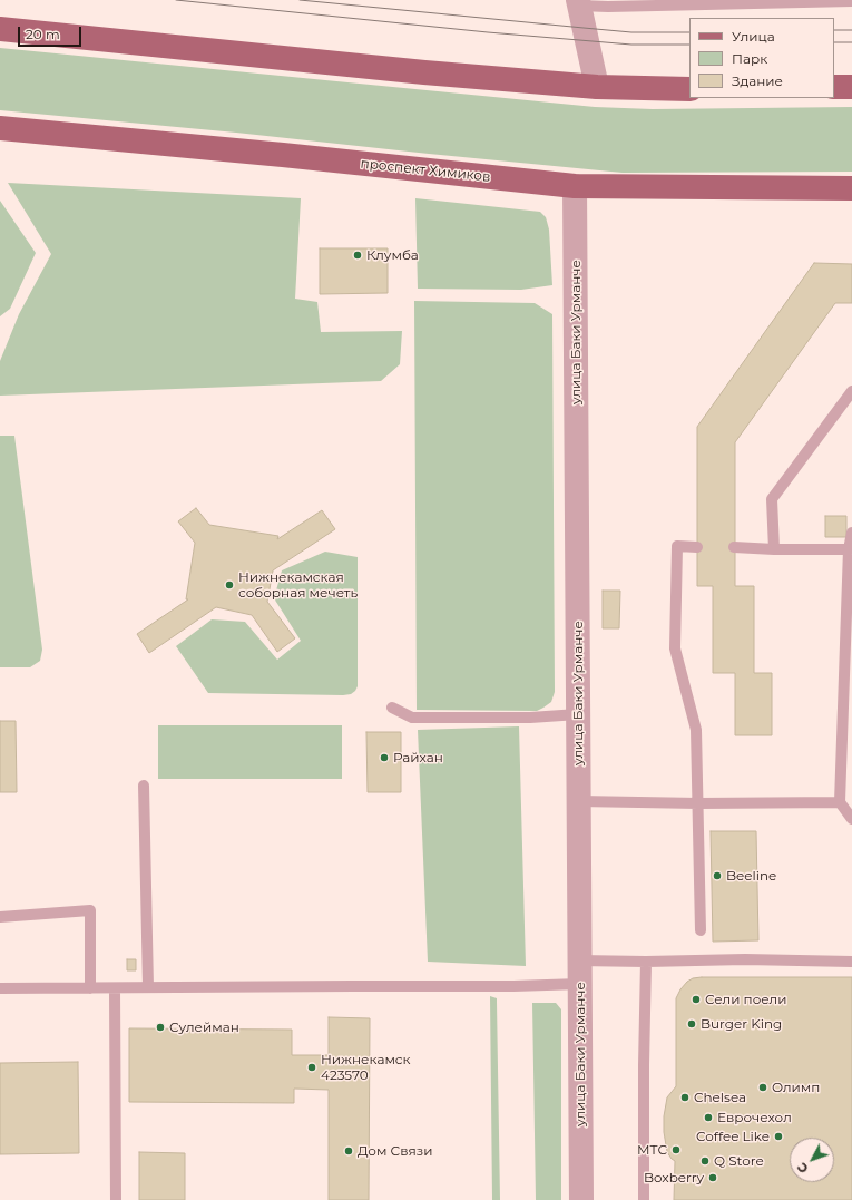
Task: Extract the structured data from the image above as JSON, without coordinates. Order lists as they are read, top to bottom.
{
  "streets": {
    "main road": ["проспект Химиков"],
    "street": ["улица Баки Урманче"]
  },
  "crossings": [
    ["проспект Химиков", "улица Баки Урманче"]
  ],
  "places": [
    "Клумба",
    "Нижнекамская соборная мечеть",
    "Райхан",
    "Beeline",
    "Сели поели",
    "Burger King",
    "Сулейман",
    "Нижнекамск 423570",
    "Олимп",
    "Chelsea",
    "Еврочехол",
    "Coffee Like",
    "МТС",
    "Дом Связи",
    "Q Store",
    "Boxberry"
  ],
  "legend": ["Улица", "Парк", "Здание"],
  "scale_bar": "20 m",
  "north": "bottom left"
}
